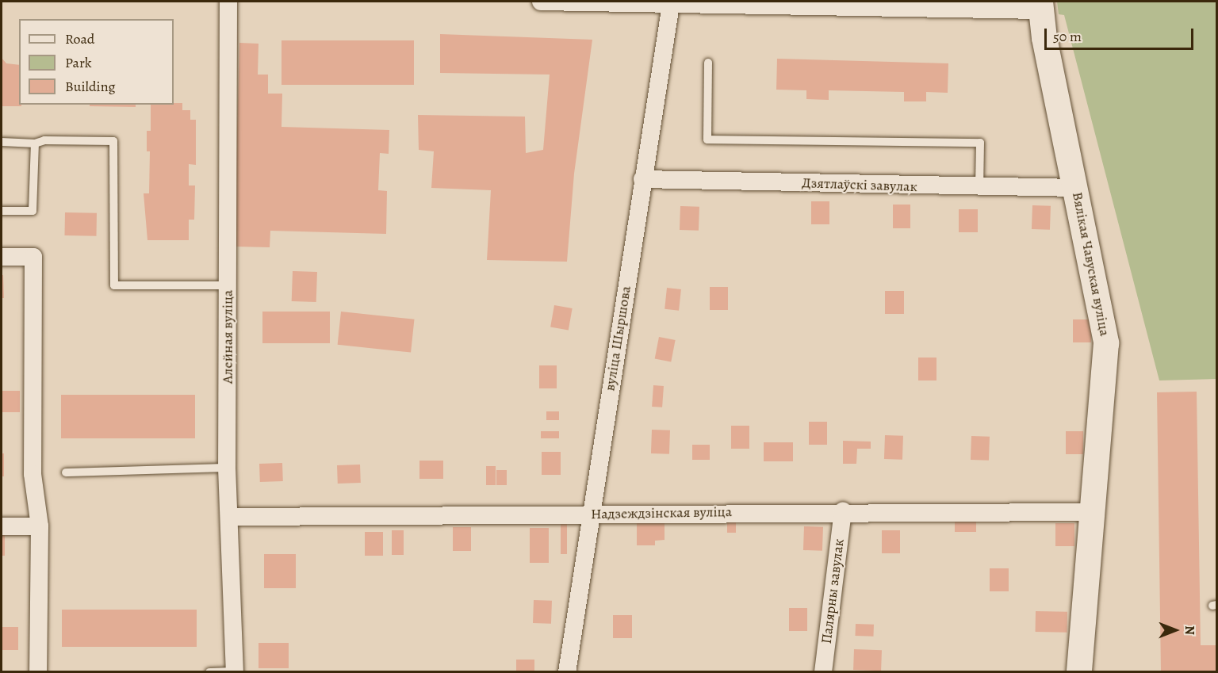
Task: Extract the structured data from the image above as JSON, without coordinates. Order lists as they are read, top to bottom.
{
  "streets": {
    "main road": ["Вялікая Чавуская вуліца"],
    "street": [
      "Дзятлаўскі завулак",
      "Алейная вуліца",
      "вуліца Шыршова",
      "Надзеждзінская вуліца",
      "Палярны завулак"
    ]
  },
  "crossings": [
    ["Дзятлаўскі завулак", "Вялікая Чавуская вуліца"],
    ["Дзятлаўскі завулак", "вуліца Шыршова"],
    ["Вялікая Чавуская вуліца", "Надзеждзінская вуліца"],
    ["Алейная вуліца", "Надзеждзінская вуліца"],
    ["вуліца Шыршова", "Надзеждзінская вуліца"],
    ["Надзеждзінская вуліца", "Палярны завулак"]
  ],
  "legend": ["Road", "Park", "Building"],
  "scale_bar": "50 m",
  "north": "right"
}
